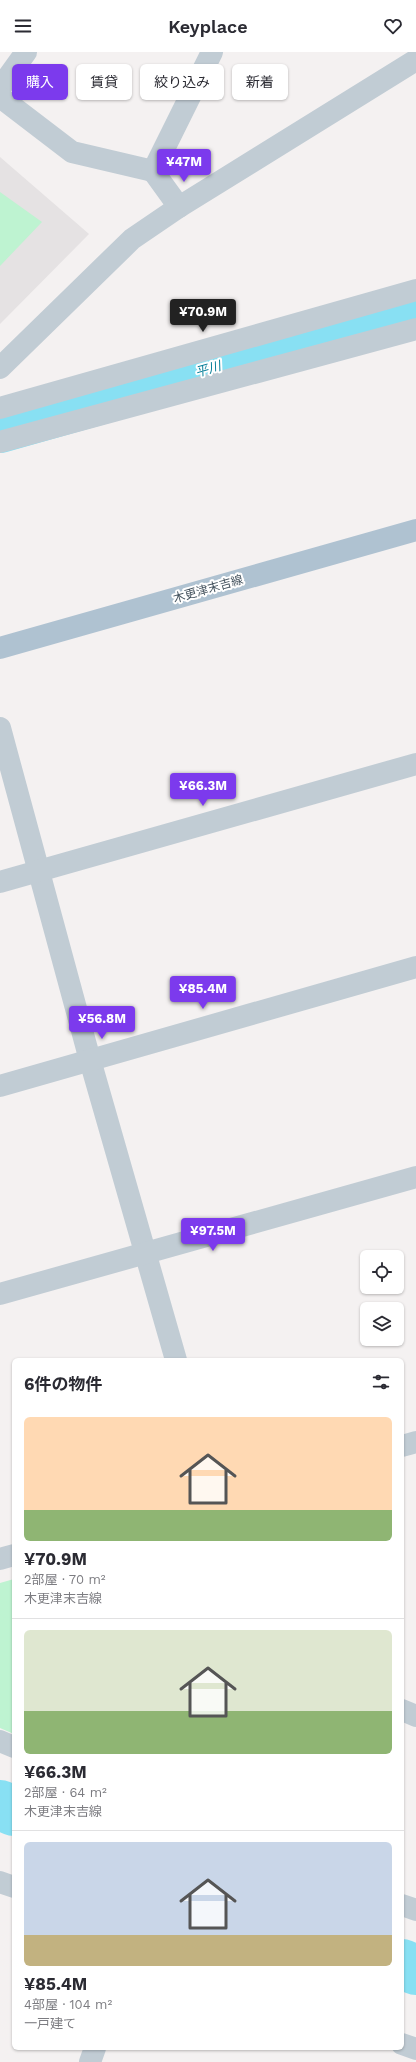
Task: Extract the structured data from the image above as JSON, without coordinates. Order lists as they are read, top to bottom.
{
  "streets": {
    "main road": ["木更津末吉線"]
  },
  "water": ["平川"],
  "page": {
    "header": "Keyplace",
    "chip": [
      "購入",
      "賃貸",
      "絞り込み",
      "新着"
    ],
    "price": [
      "¥47M",
      "¥70.9M",
      "¥66.3M",
      "¥85.4M",
      "¥56.8M",
      "¥97.5M"
    ],
    "heading": "6件の物件",
    "list": [
      {
        "name": "¥70.9M",
        "note": "2部屋 · 70 m² · 木更津末吉線"
      },
      {
        "name": "¥66.3M",
        "note": "2部屋 · 64 m² · 木更津末吉線"
      },
      {
        "name": "¥85.4M",
        "note": "4部屋 · 104 m² · 一戸建て"
      }
    ]
  }
}
